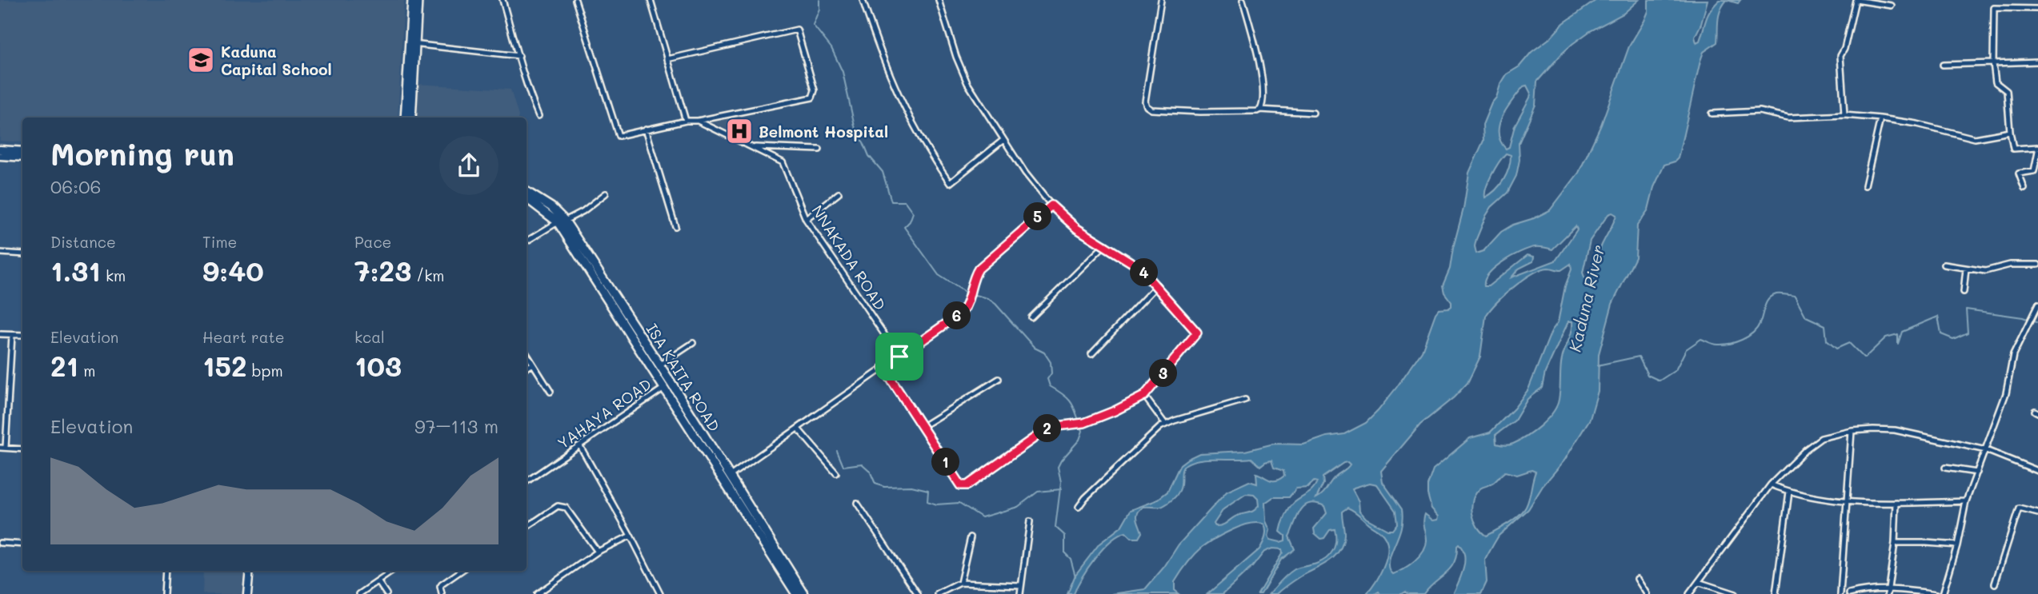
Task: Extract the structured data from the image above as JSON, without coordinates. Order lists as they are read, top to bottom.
{
  "streets": {
    "main road": ["ISA KAITA ROAD"],
    "street": ["NNAKADA ROAD", "YAHAYA ROAD"]
  },
  "crossings": [
    ["ISA KAITA ROAD", "YAHAYA ROAD"]
  ],
  "water": ["Kaduna River"],
  "places": {
    "school or university": ["Kaduna Capital School"],
    "hospital": ["Belmont Hospital"]
  },
  "page": {
    "heading": ["Morning run", "06:06"],
    "pins": [
      "5",
      "4",
      "6",
      "3",
      "2",
      "1"
    ],
    "stats": [
      ["Distance", "1.31 km"],
      ["Time", "9:40"],
      ["Pace", "7:23 /km"],
      ["Elevation", "21 m"],
      ["Heart rate", "152 bpm"],
      ["kcal", "103"]
    ],
    "chart": ["Elevation", "97–113 m"]
  }
}
